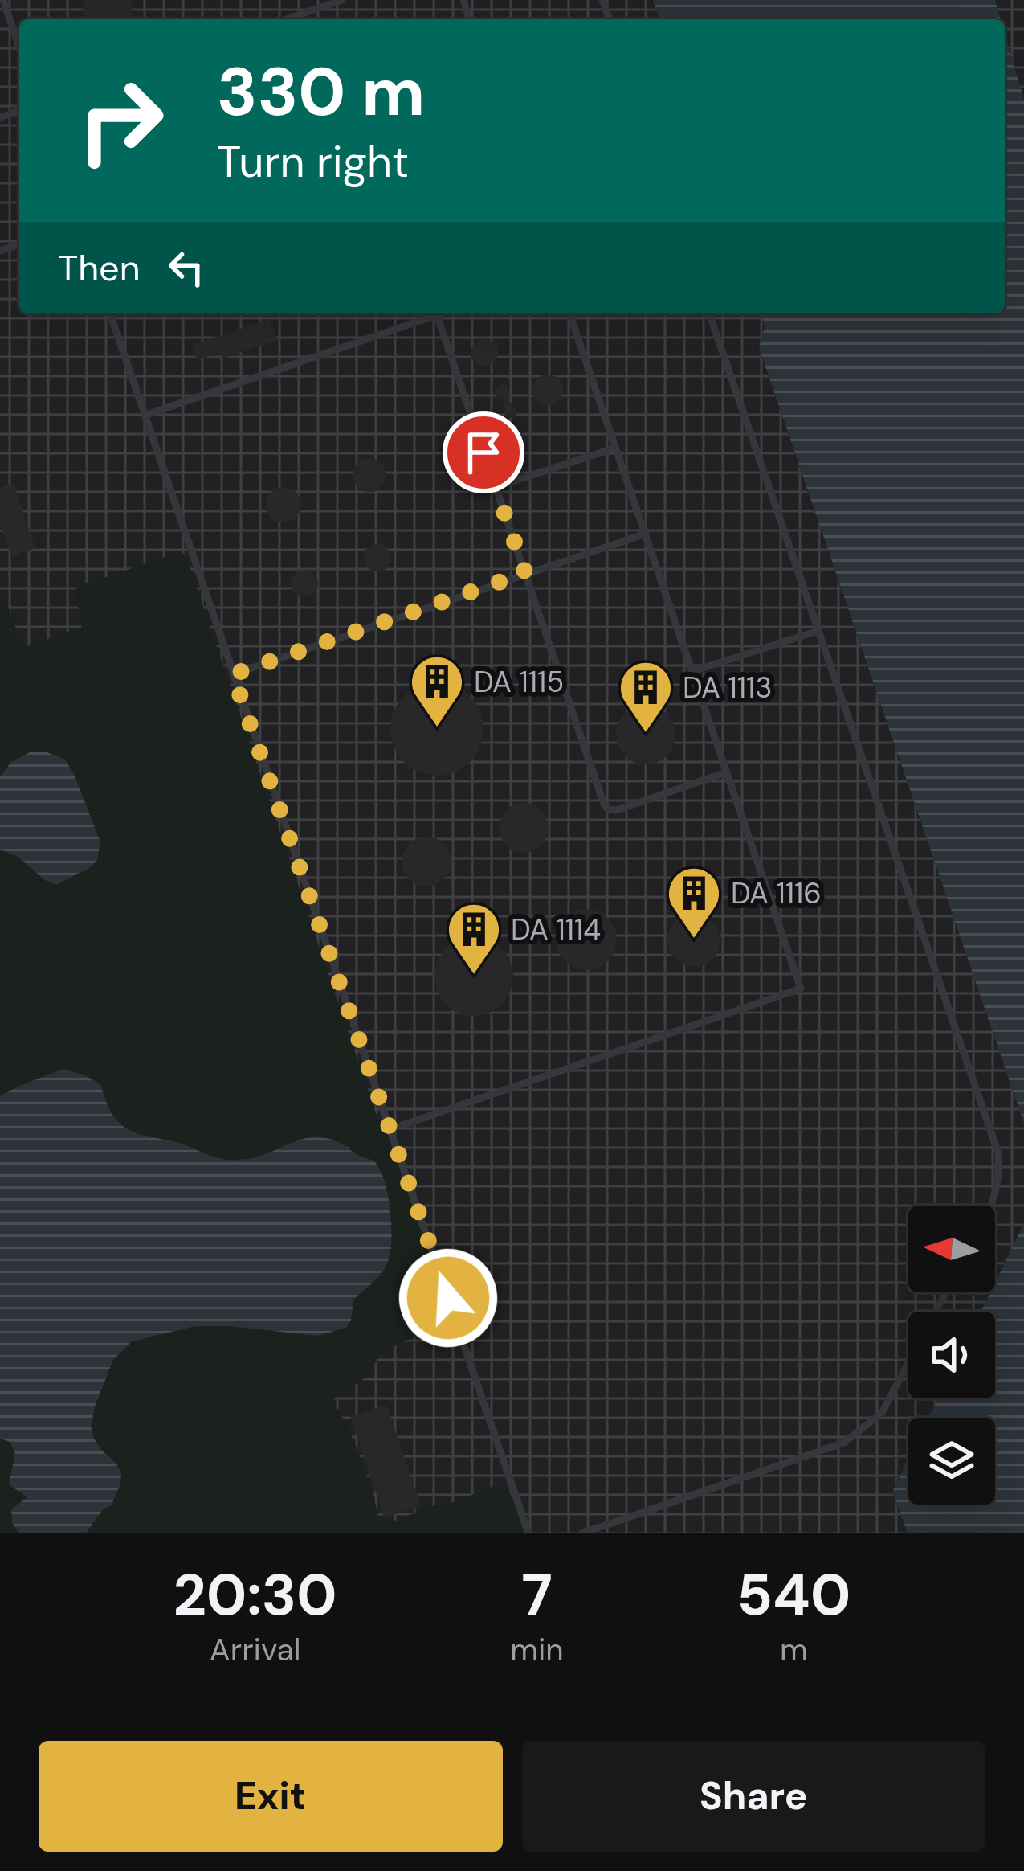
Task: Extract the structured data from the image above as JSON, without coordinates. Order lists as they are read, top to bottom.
{
  "places": {
    "building": [
      "DA 1115",
      "DA 1113",
      "DA 1116",
      "DA 1114"
    ]
  },
  "north": "left",
  "page": {
    "turn": ["330 m", "Turn right"],
    "then": "Then",
    "eta": [
      "20:30",
      "Arrival",
      "7",
      "min",
      "540",
      "m"
    ],
    "buttons": ["Exit", "Share"]
  }
}
